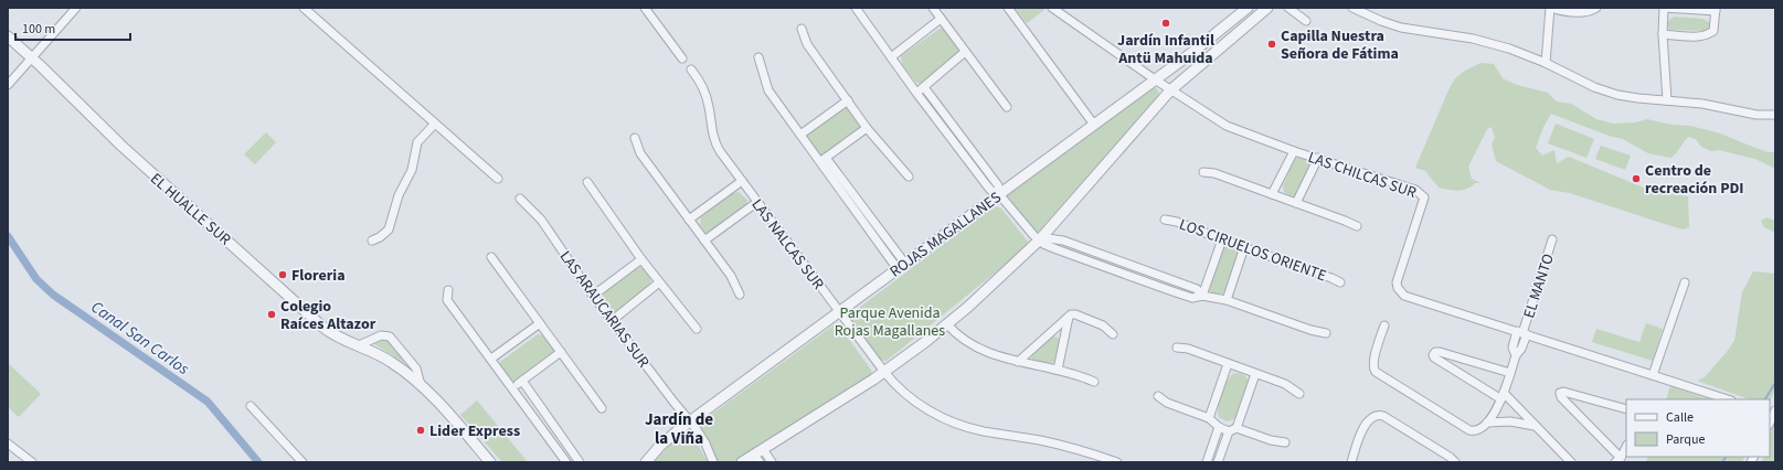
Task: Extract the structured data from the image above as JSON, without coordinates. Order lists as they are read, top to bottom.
{
  "streets": {
    "street": [
      "LAS CHILCAS SUR",
      "EL HUALLE SUR",
      "ROJAS MAGALLANES",
      "LAS NALCAS SUR",
      "LOS CIRUELOS ORIENTE",
      "EL MANTO",
      "LAS ARAUCARIAS SUR"
    ]
  },
  "crossings": [
    ["LAS CHILCAS SUR", "ROJAS MAGALLANES"],
    ["LAS CHILCAS SUR", "EL MANTO"],
    ["ROJAS MAGALLANES", "LAS NALCAS SUR"],
    ["ROJAS MAGALLANES", "LAS ARAUCARIAS SUR"]
  ],
  "districts": ["Jardín de la Viña"],
  "water": ["Canal San Carlos"],
  "parks": ["Parque Avenida Rojas Magallanes"],
  "places": [
    "Jardín Infantil Antü Mahuida",
    "Capilla Nuestra Señora de Fátima",
    "Centro de recreación PDI",
    "Floreria",
    "Colegio Raíces Altazor",
    "Lider Express"
  ],
  "legend": ["Calle", "Parque"],
  "scale_bar": "100 m"
}
